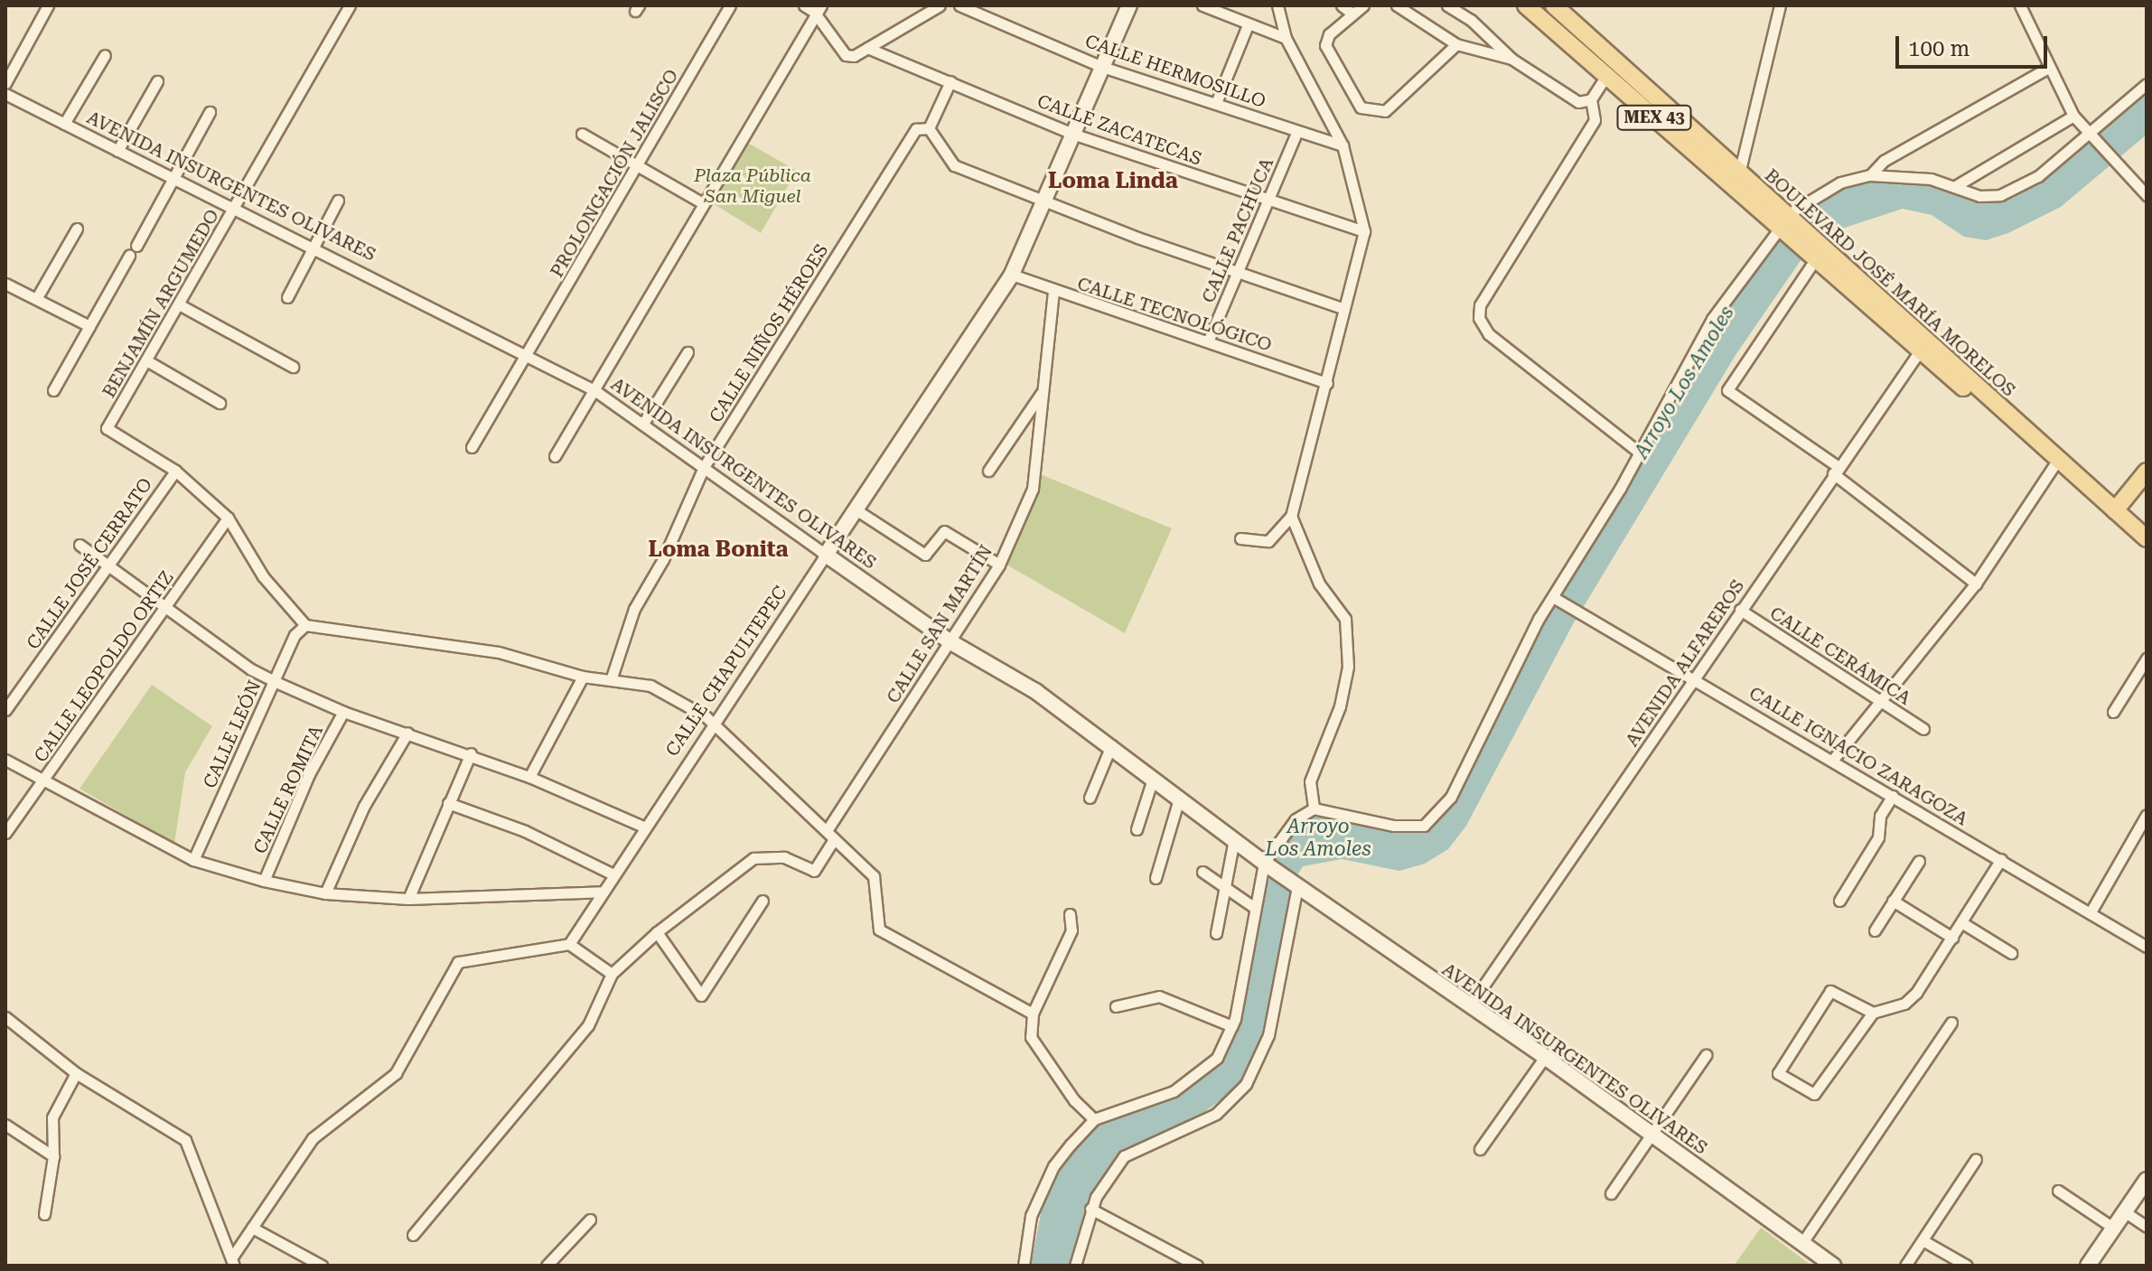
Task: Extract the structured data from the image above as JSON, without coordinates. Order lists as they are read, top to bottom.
{
  "streets": {
    "main road": ["MEX 43", "BOULEVARD JOSÉ MARÍA MORELOS"],
    "street": [
      "CALLE HERMOSILLO",
      "CALLE ZACATECAS",
      "PROLONGACIÓN JALISCO",
      "AVENIDA INSURGENTES OLIVARES",
      "CALLE PACHUCA",
      "BENJAMÍN ARGUMEDO",
      "CALLE TECNOLÓGICO",
      "CALLE NIÑOS HÉROES",
      "CALLE JOSÉ CERRATO",
      "CALLE SAN MARTÍN",
      "CALLE CERÁMICA",
      "AVENIDA ALFAREROS",
      "CALLE LEOPOLDO ORTIZ",
      "CALLE CHAPULTEPEC",
      "CALLE LEÓN",
      "CALLE IGNACIO ZARAGOZA",
      "CALLE ROMITA"
    ]
  },
  "crossings": [
    ["CALLE HERMOSILLO", "CALLE PACHUCA"],
    ["CALLE HERMOSILLO", "CALLE CHAPULTEPEC"],
    ["MEX 43", "BOULEVARD JOSÉ MARÍA MORELOS"],
    ["CALLE ZACATECAS", "CALLE PACHUCA"],
    ["CALLE ZACATECAS", "CALLE CHAPULTEPEC"],
    ["PROLONGACIÓN JALISCO", "AVENIDA INSURGENTES OLIVARES"],
    ["AVENIDA INSURGENTES OLIVARES", "BENJAMÍN ARGUMEDO"],
    ["AVENIDA INSURGENTES OLIVARES", "CALLE NIÑOS HÉROES"],
    ["AVENIDA INSURGENTES OLIVARES", "CALLE SAN MARTÍN"],
    ["AVENIDA INSURGENTES OLIVARES", "AVENIDA ALFAREROS"],
    ["AVENIDA INSURGENTES OLIVARES", "CALLE CHAPULTEPEC"],
    ["CALLE PACHUCA", "CALLE TECNOLÓGICO"],
    ["BOULEVARD JOSÉ MARÍA MORELOS", "AVENIDA ALFAREROS"],
    ["BENJAMÍN ARGUMEDO", "CALLE JOSÉ CERRATO"],
    ["CALLE TECNOLÓGICO", "CALLE SAN MARTÍN"],
    ["CALLE TECNOLÓGICO", "CALLE CHAPULTEPEC"],
    ["CALLE CERÁMICA", "AVENIDA ALFAREROS"],
    ["AVENIDA ALFAREROS", "CALLE IGNACIO ZARAGOZA"]
  ],
  "districts": ["Loma Linda", "Loma Bonita"],
  "water": ["Arroyo Los Amoles"],
  "parks": ["Plaza Pública San Miguel"],
  "scale_bar": "100 m"
}
